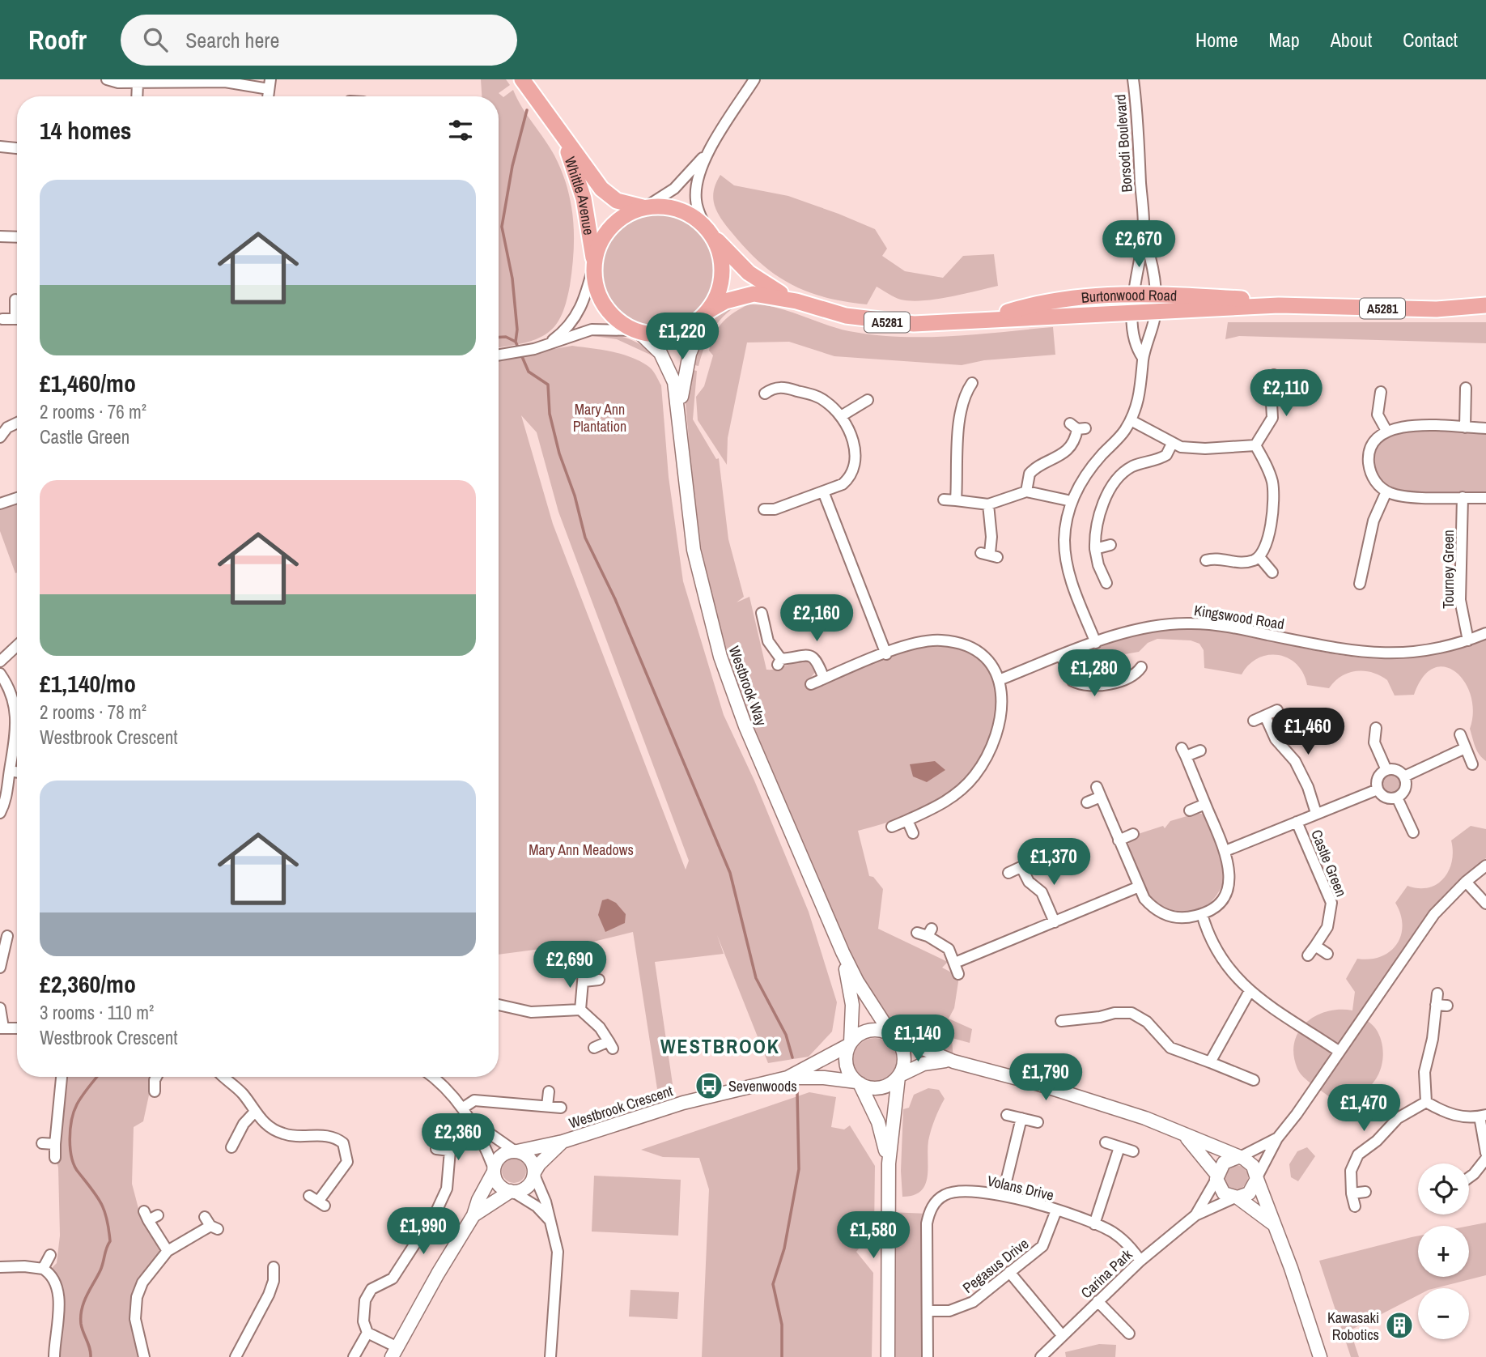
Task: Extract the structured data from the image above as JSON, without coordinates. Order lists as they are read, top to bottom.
{
  "streets": {
    "main road": ["Whittle Avenue", "Burtonwood Road", "A5281"],
    "street": [
      "Borsodi Boulevard",
      "Tourney Green",
      "Kingswood Road",
      "Westbrook Way",
      "Castle Green",
      "Westbrook Crescent",
      "Volans Drive",
      "Pegasus Drive",
      "Carina Park"
    ]
  },
  "crossings": [
    ["Borsodi Boulevard", "Burtonwood Road"],
    ["Whittle Avenue", "Burtonwood Road"],
    ["Whittle Avenue", "A5281"],
    ["Whittle Avenue", "Westbrook Way"],
    ["Burtonwood Road", "A5281"],
    ["Burtonwood Road", "Westbrook Way"],
    ["A5281", "Westbrook Way"],
    ["Tourney Green", "Kingswood Road"],
    ["Westbrook Way", "Westbrook Crescent"],
    ["Volans Drive", "Pegasus Drive"],
    ["Volans Drive", "Carina Park"]
  ],
  "districts": ["WESTBROOK"],
  "parks": ["Mary Ann Plantation", "Mary Ann Meadows"],
  "places": {
    "bus stop": ["Sevenwoods"],
    "building": ["Kawasaki Robotics"]
  },
  "page": {
    "header": "Roofr",
    "search": "Search here",
    "nav": [
      "Home",
      "Map",
      "About",
      "Contact"
    ],
    "heading": "14 homes",
    "list": [
      {
        "name": "£1,460/mo",
        "note": "2 rooms · 76 m² · Castle Green"
      },
      {
        "name": "£1,140/mo",
        "note": "2 rooms · 78 m² · Westbrook Crescent"
      },
      {
        "name": "£2,360/mo",
        "note": "3 rooms · 110 m² · Westbrook Crescent"
      }
    ],
    "price": [
      "£2,670",
      "£1,220",
      "£2,110",
      "£2,160",
      "£1,280",
      "£1,460",
      "£1,370",
      "£2,690",
      "£1,140",
      "£1,790",
      "£1,470",
      "£2,360",
      "£1,990",
      "£1,580"
    ],
    "map_buttons": ["+", "−"]
  }
}
